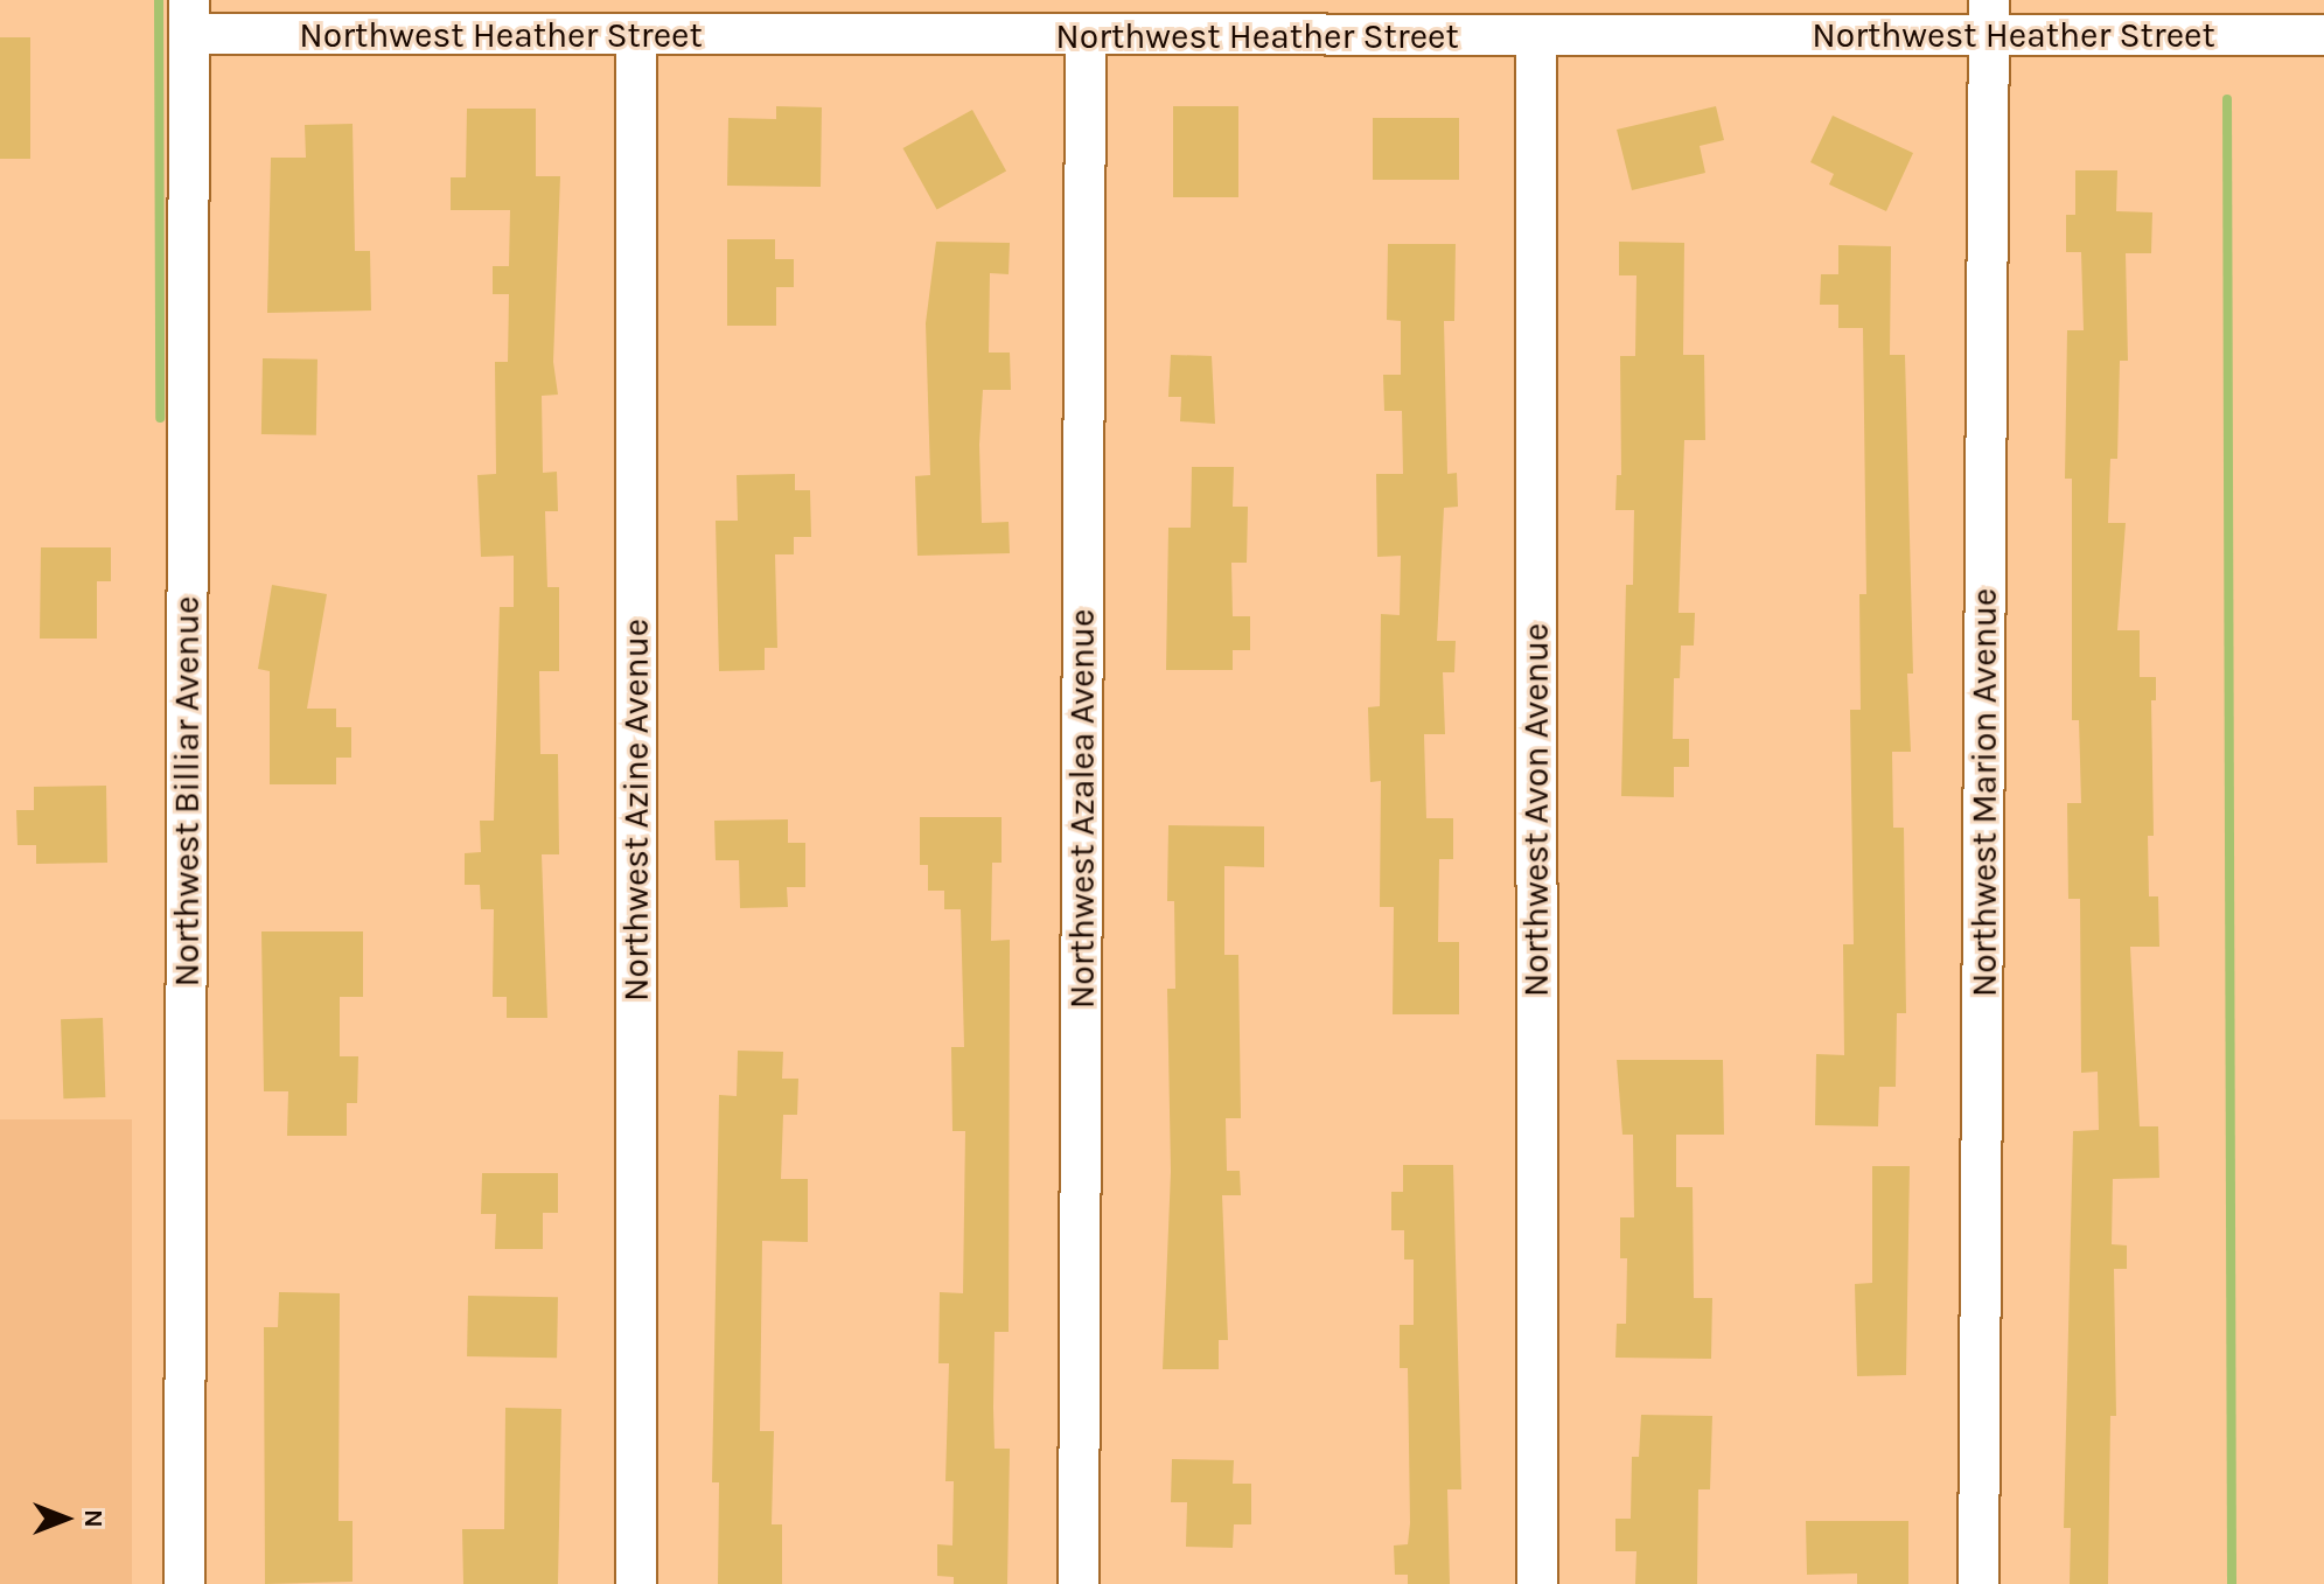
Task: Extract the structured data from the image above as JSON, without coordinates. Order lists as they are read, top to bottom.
{
  "streets": {
    "street": [
      "Northwest Heather Street",
      "Northwest Billiar Avenue",
      "Northwest Marion Avenue",
      "Northwest Azalea Avenue",
      "Northwest Azine Avenue",
      "Northwest Avon Avenue"
    ]
  },
  "crossings": [
    ["Northwest Heather Street", "Northwest Billiar Avenue"],
    ["Northwest Heather Street", "Northwest Marion Avenue"],
    ["Northwest Heather Street", "Northwest Azalea Avenue"],
    ["Northwest Heather Street", "Northwest Azine Avenue"],
    ["Northwest Heather Street", "Northwest Avon Avenue"]
  ],
  "north": "right"
}
